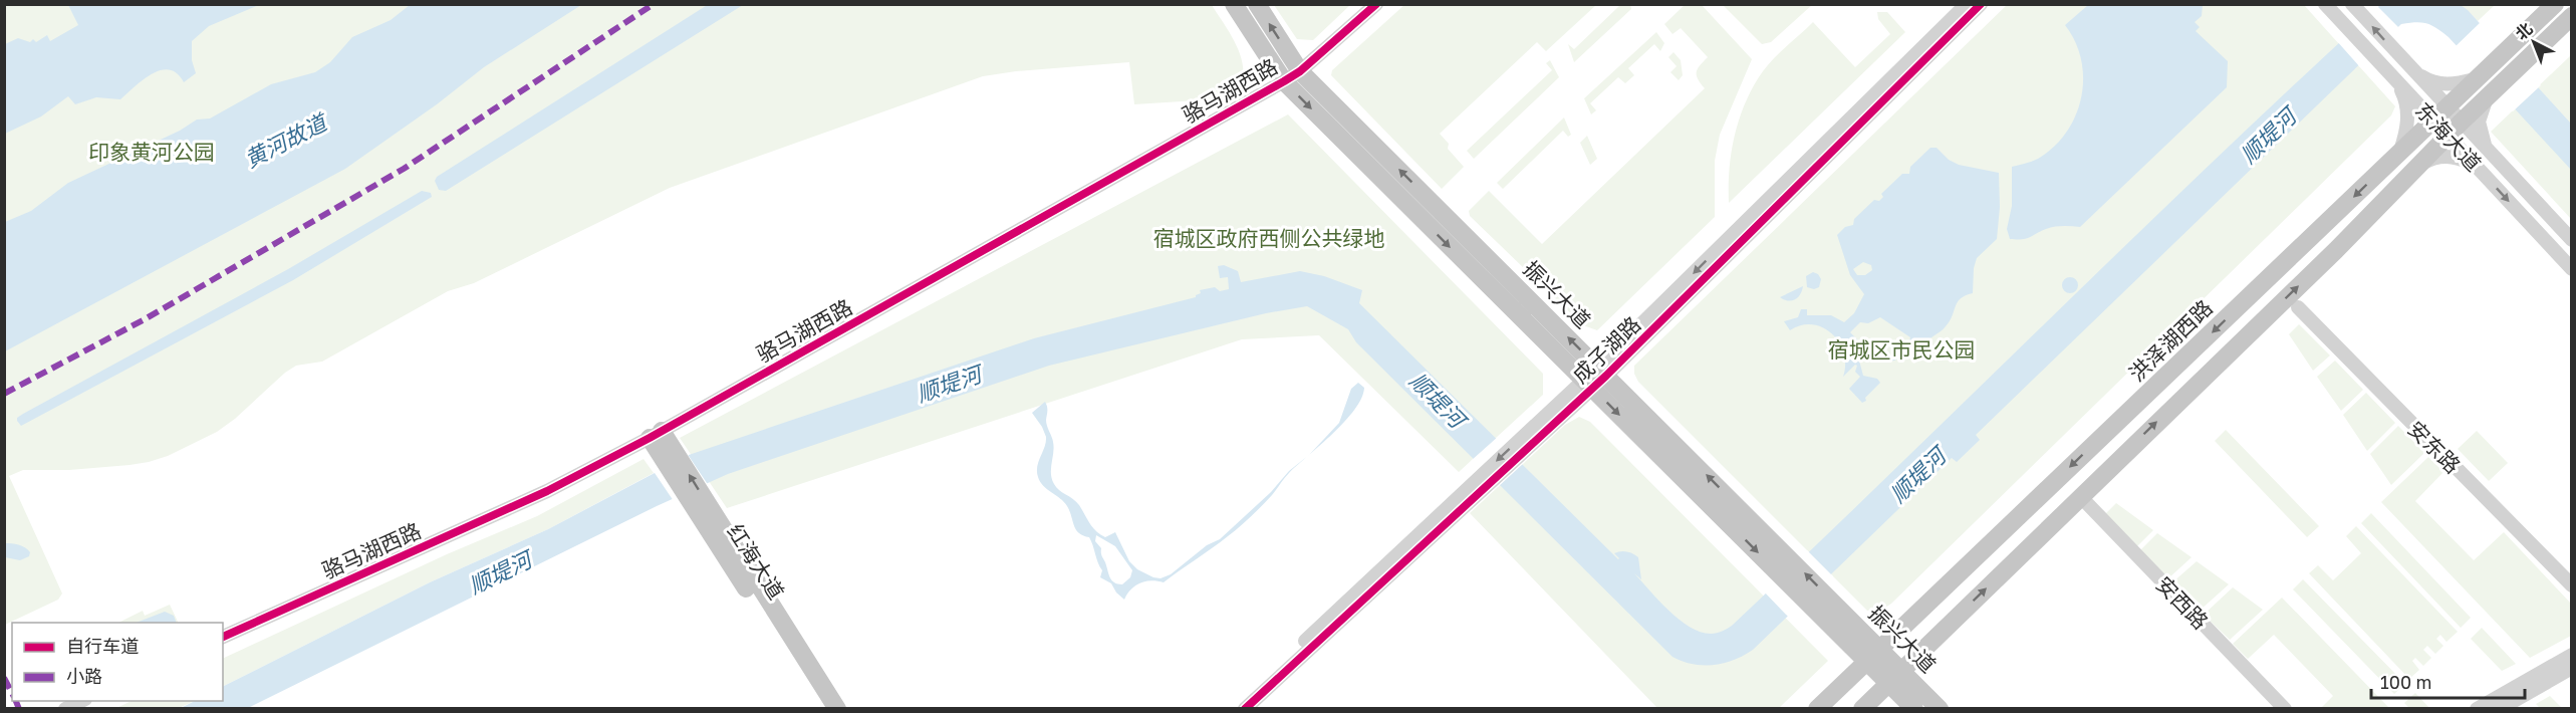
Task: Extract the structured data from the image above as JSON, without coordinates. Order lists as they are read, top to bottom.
{
  "streets": {
    "main road": ["振兴大道", "洪泽湖西路", "红海大道"],
    "street": [
      "骆马湖西路",
      "东海大道",
      "成子湖路",
      "安东路",
      "安西路"
    ]
  },
  "crossings": [
    ["骆马湖西路", "振兴大道"],
    ["东海大道", "洪泽湖西路"],
    ["振兴大道", "洪泽湖西路"],
    ["振兴大道", "成子湖路"]
  ],
  "water": ["顺堤河", "黄河故道"],
  "parks": ["印象黄河公园", "宿城区政府西侧公共绿地", "宿城区市民公园"],
  "legend": ["自行车道", "小路"],
  "scale_bar": "100 m",
  "north": "top left"
}
